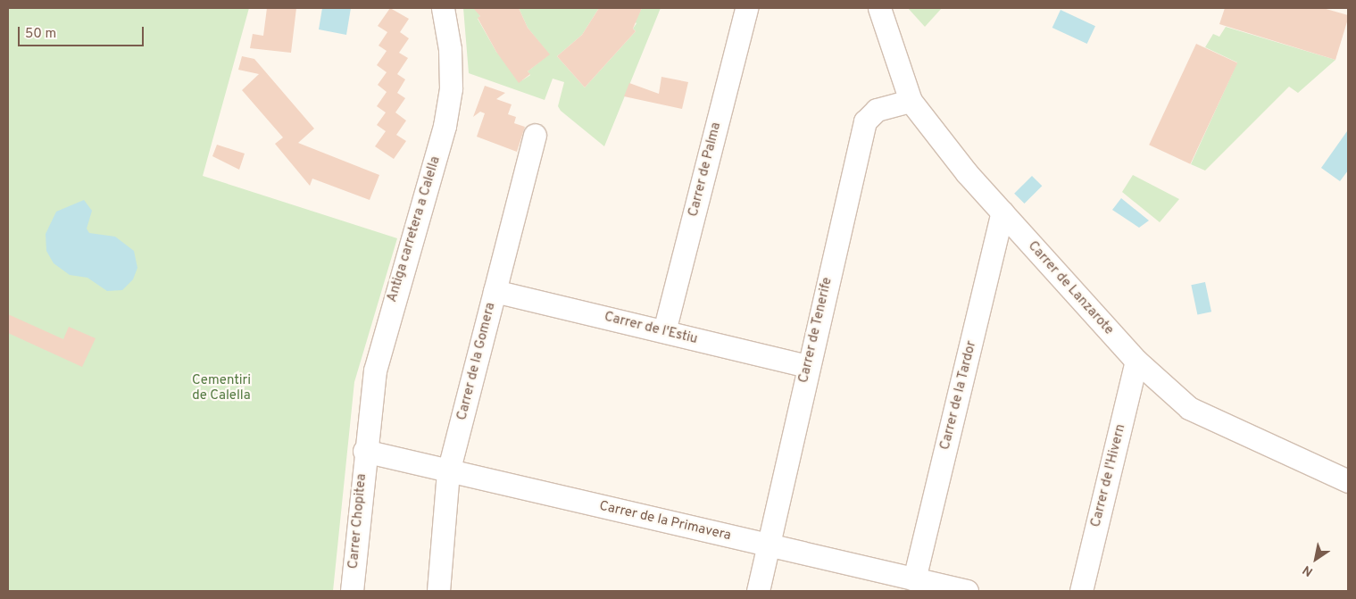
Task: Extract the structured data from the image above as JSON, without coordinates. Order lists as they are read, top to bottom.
{
  "streets": {
    "street": [
      "Carrer de Palma",
      "Antiga carretera a Calella",
      "Carrer de Lanzarote",
      "Carrer de l'Estiu",
      "Carrer de Tenerife",
      "Carrer de la Gomera",
      "Carrer de la Tardor",
      "Carrer de l'Hivern",
      "Carrer Chopitea",
      "Carrer de la Primavera"
    ]
  },
  "crossings": [
    ["Carrer de Palma", "Carrer de l'Estiu"],
    ["Antiga carretera a Calella", "Carrer Chopitea"],
    ["Antiga carretera a Calella", "Carrer de la Primavera"],
    ["Carrer de Lanzarote", "Carrer de Tenerife"],
    ["Carrer de Lanzarote", "Carrer de la Tardor"],
    ["Carrer de Lanzarote", "Carrer de l'Hivern"],
    ["Carrer de l'Estiu", "Carrer de Tenerife"],
    ["Carrer de l'Estiu", "Carrer de la Gomera"],
    ["Carrer de Tenerife", "Carrer de la Primavera"],
    ["Carrer de la Gomera", "Carrer de la Primavera"],
    ["Carrer de la Tardor", "Carrer de la Primavera"],
    ["Carrer Chopitea", "Carrer de la Primavera"]
  ],
  "parks": ["Cementiri de Calella"],
  "scale_bar": "50 m",
  "north": "bottom left"
}
